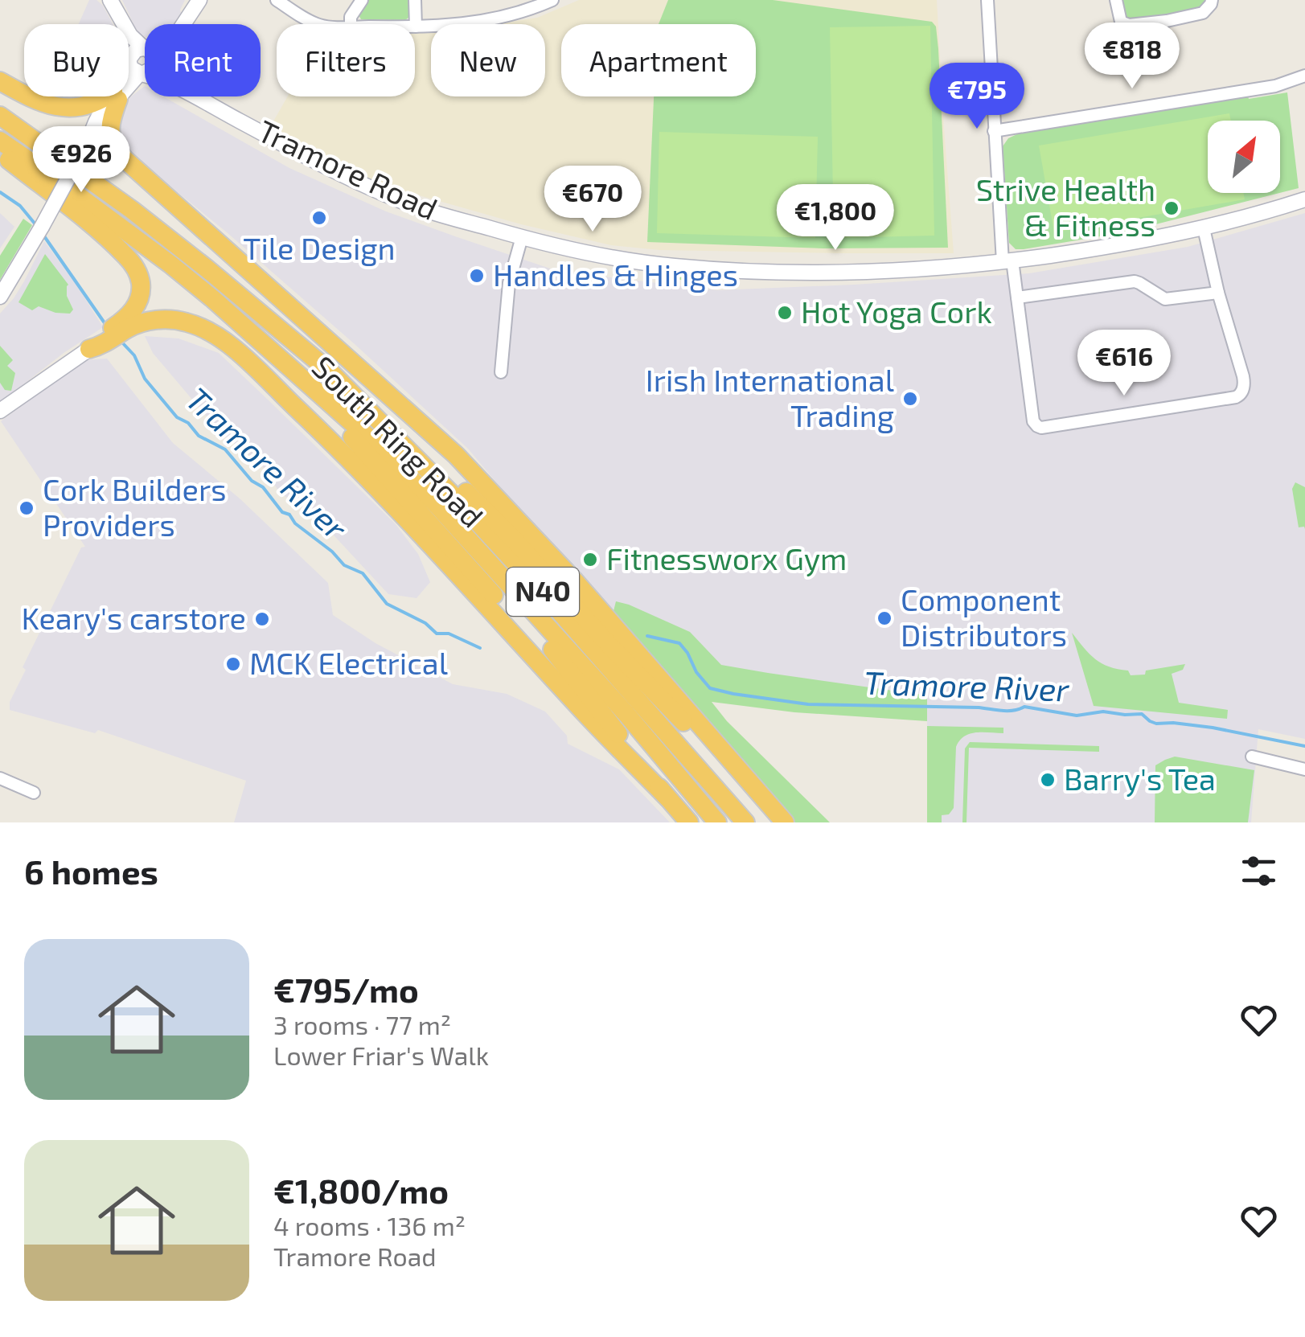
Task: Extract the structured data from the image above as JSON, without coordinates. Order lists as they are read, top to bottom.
{
  "streets": {
    "highway": ["South Ring Road", "N40"],
    "street": ["Tramore Road"]
  },
  "water": ["Tramore River"],
  "places": [
    "Strive Health & Fitness",
    "Tile Design",
    "Handles & Hinges",
    "Hot Yoga Cork",
    "Irish International Trading",
    "Cork Builders Providers",
    "Fitnessworx Gym",
    "Component Distributors",
    "Keary's carstore",
    "MCK Electrical",
    "Barry's Tea"
  ],
  "north": "top right",
  "page": {
    "price": [
      "€818",
      "€795",
      "€926",
      "€670",
      "€1,800",
      "€616"
    ],
    "chip": [
      "Buy",
      "Rent",
      "Filters",
      "New",
      "Apartment"
    ],
    "heading": "6 homes",
    "list": [
      {
        "name": "€795/mo",
        "note": "3 rooms · 77 m² · Lower Friar's Walk"
      },
      {
        "name": "€1,800/mo",
        "note": "4 rooms · 136 m² · Tramore Road"
      }
    ]
  }
}
